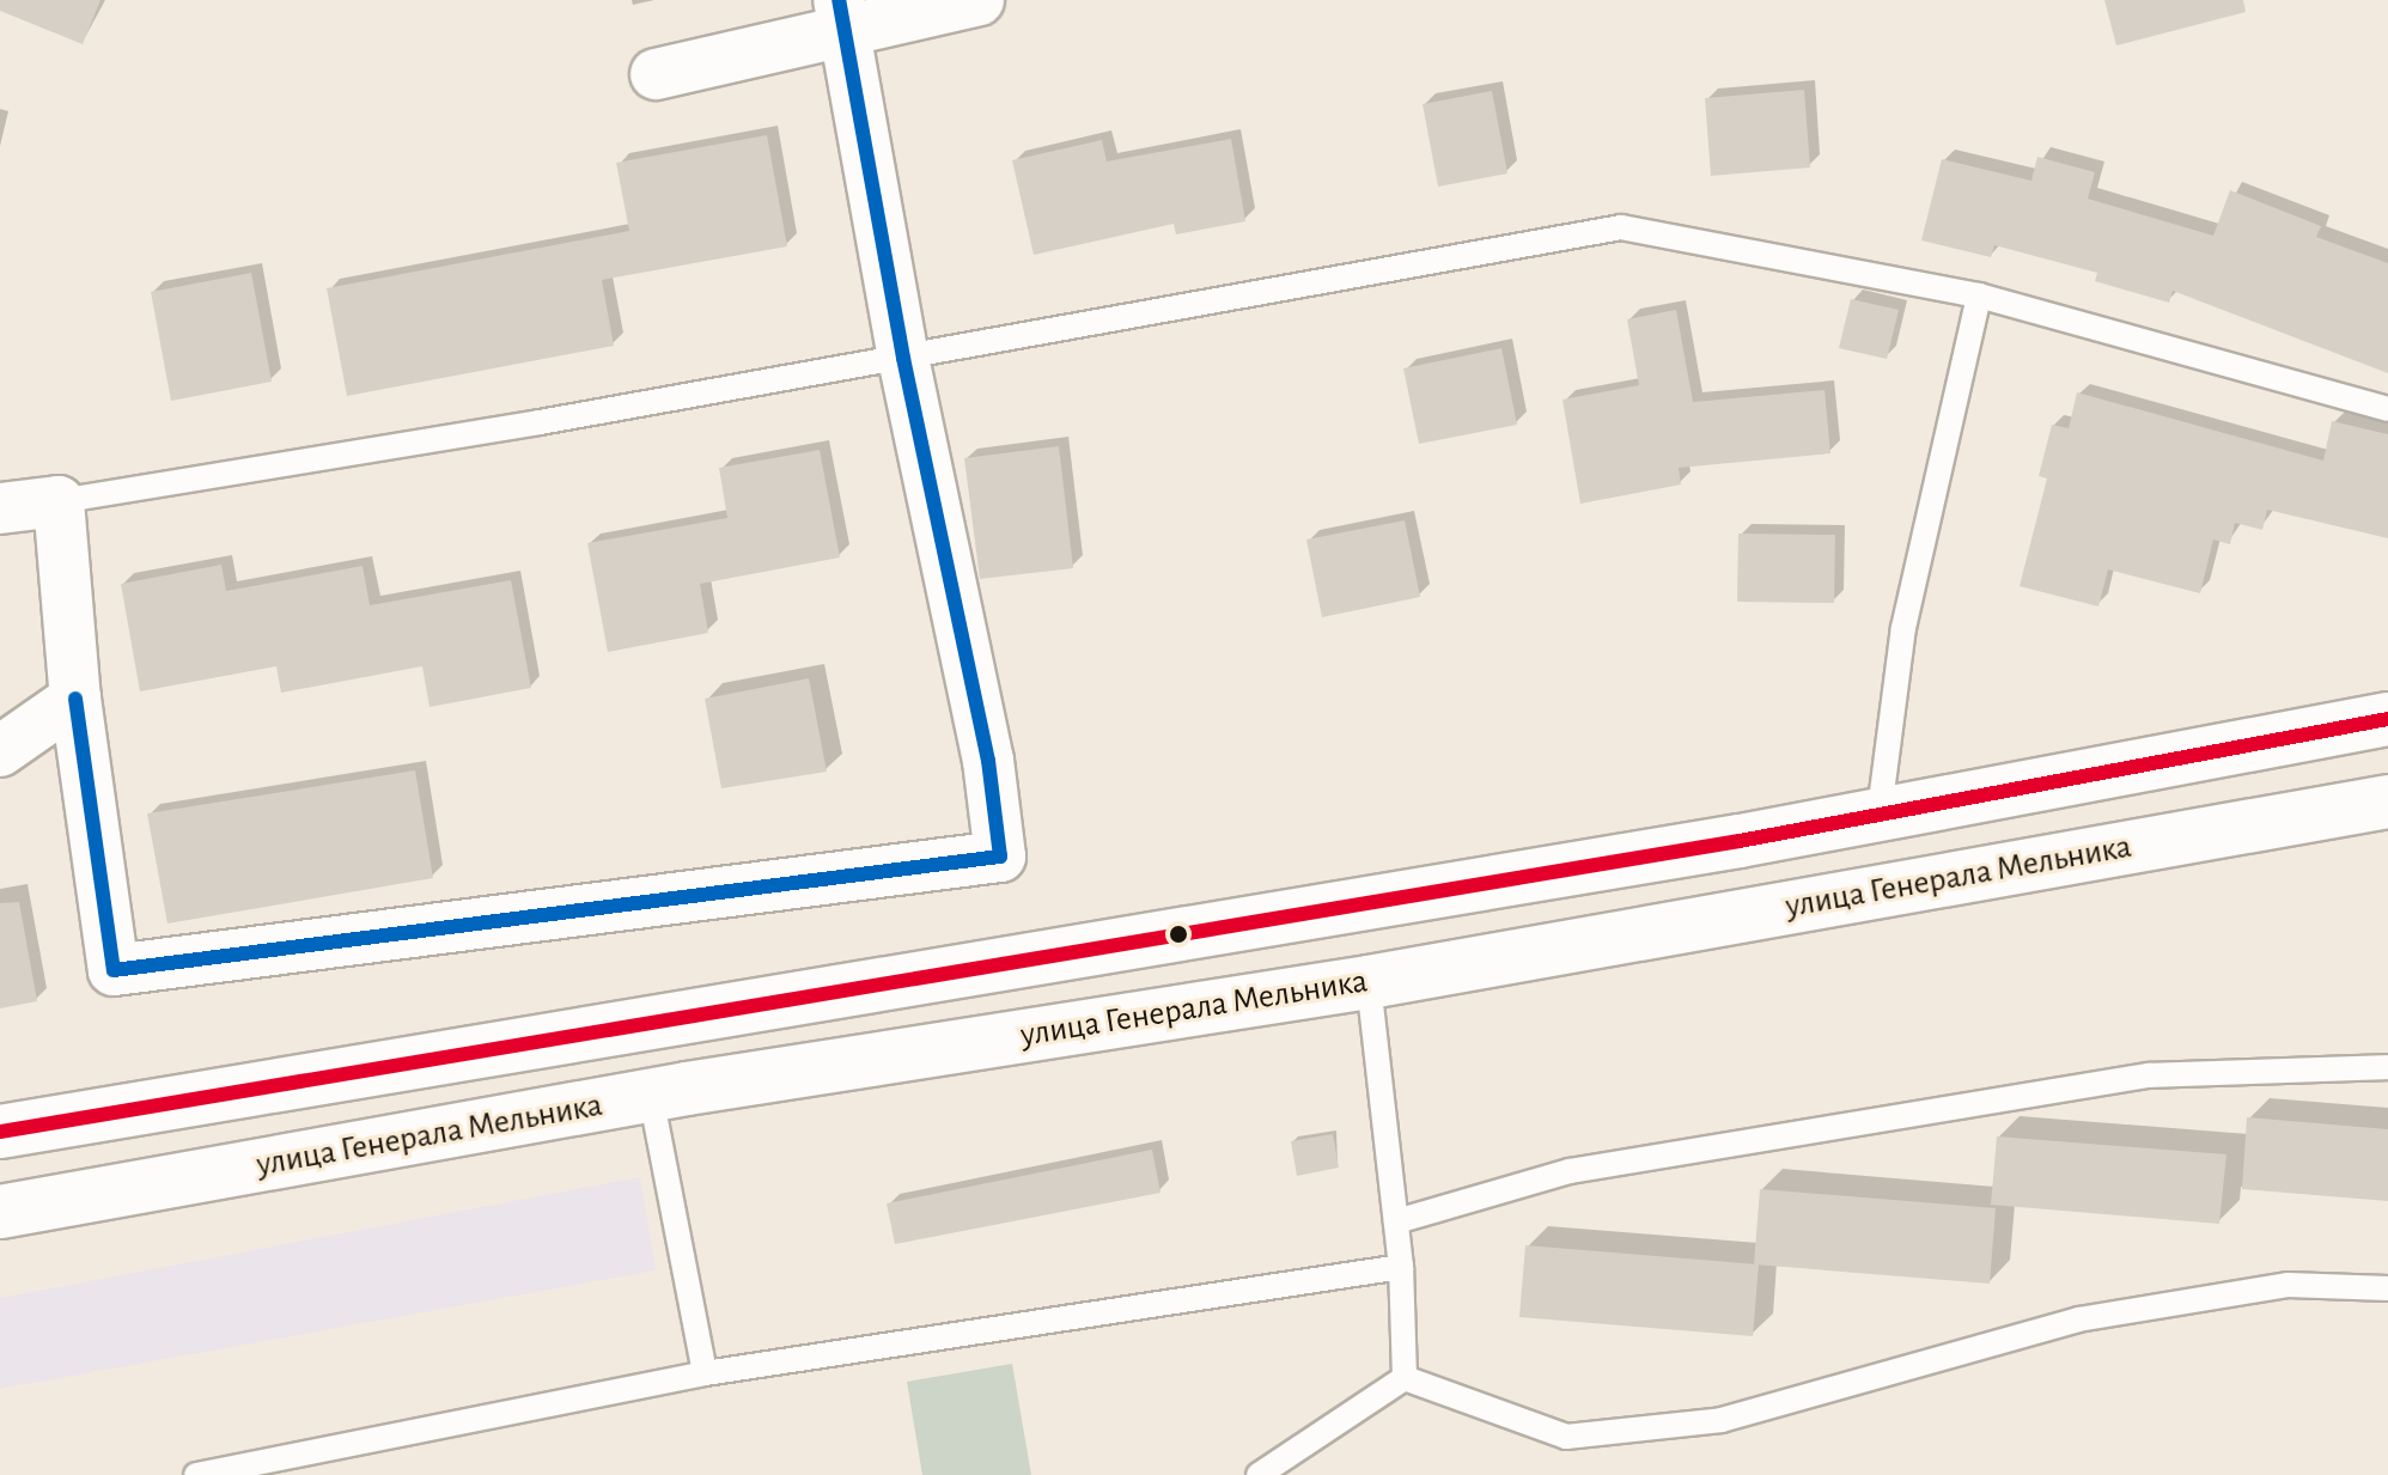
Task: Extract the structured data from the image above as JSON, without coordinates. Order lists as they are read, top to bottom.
{
  "streets": {
    "main road": ["улица Генерала Мельника"]
  }
}
